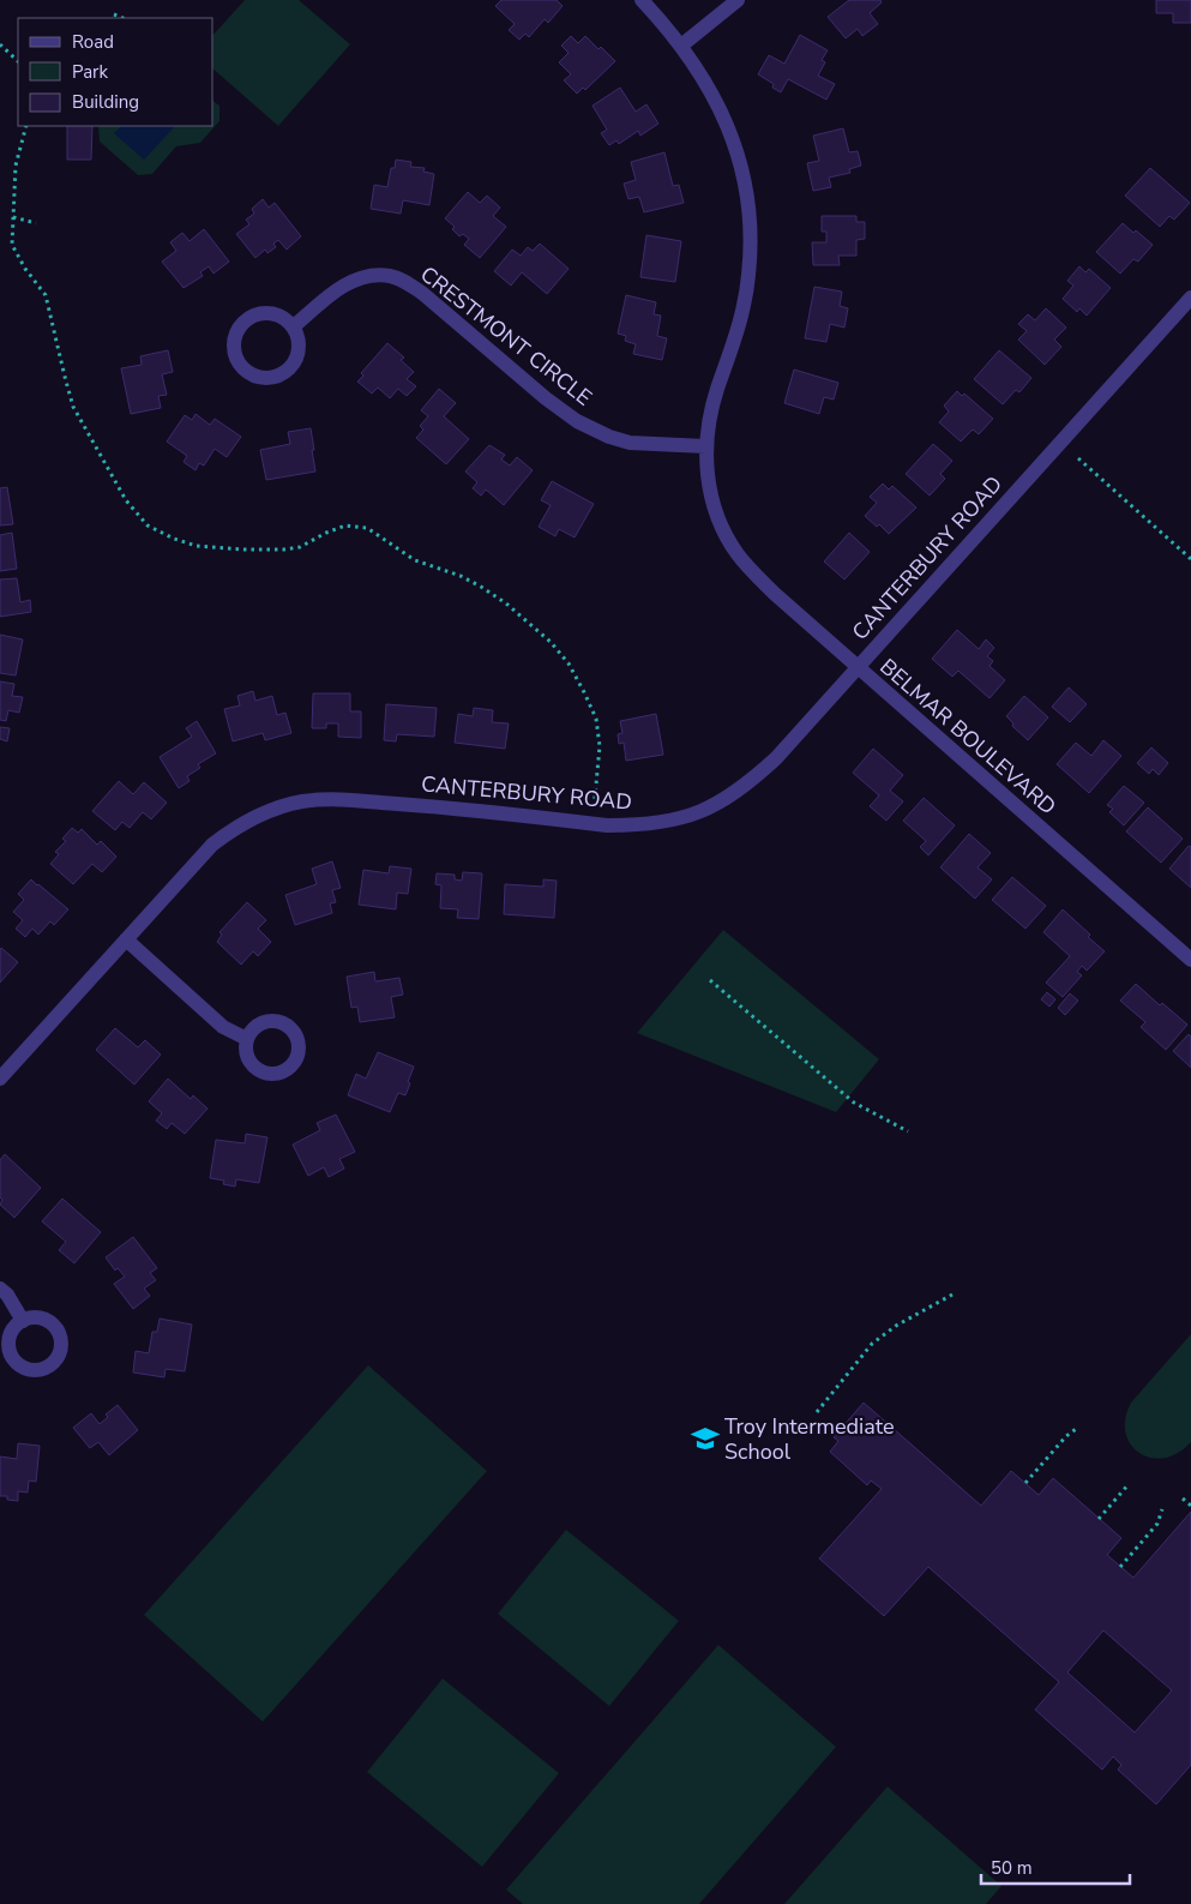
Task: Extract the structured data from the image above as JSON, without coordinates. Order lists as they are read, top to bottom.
{
  "streets": {
    "street": ["CRESTMONT CIRCLE", "CANTERBURY ROAD", "BELMAR BOULEVARD"]
  },
  "crossings": [
    ["CRESTMONT CIRCLE", "BELMAR BOULEVARD"],
    ["CANTERBURY ROAD", "BELMAR BOULEVARD"]
  ],
  "places": {
    "school or university": ["Troy Intermediate School"]
  },
  "legend": ["Road", "Park", "Building"],
  "scale_bar": "50 m"
}
